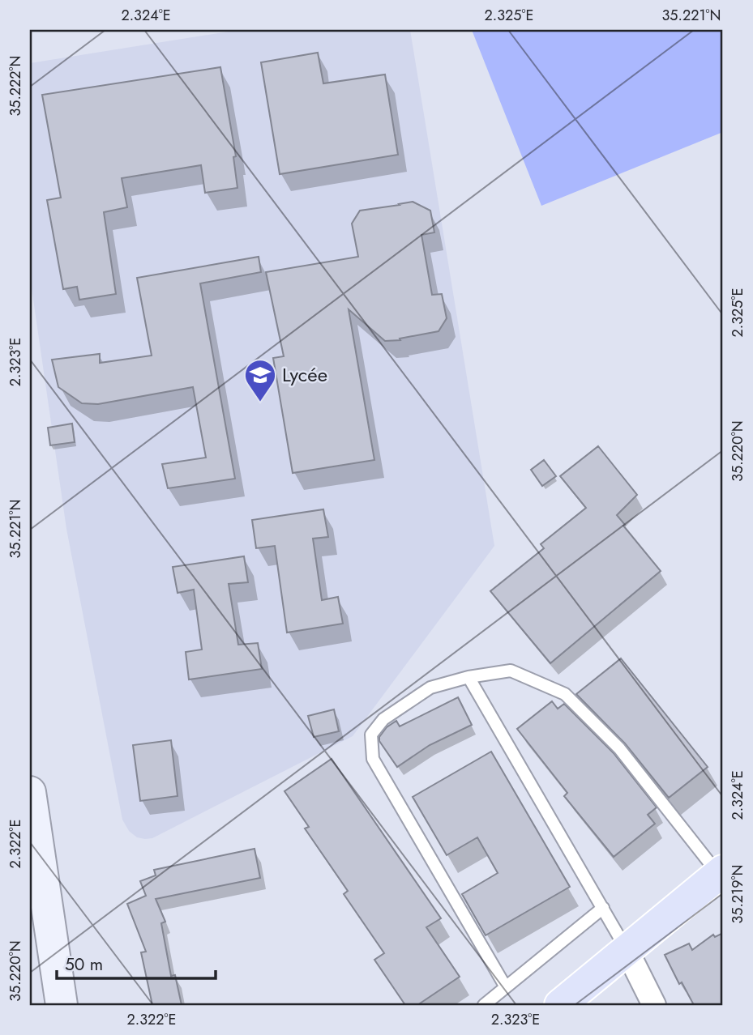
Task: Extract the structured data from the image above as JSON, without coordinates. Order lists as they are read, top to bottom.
{
  "places": {
    "school or university": ["Lycée"]
  },
  "scale_bar": "50 m",
  "coordinates": [
    "2.324°E",
    "2.325°E",
    "35.221°N",
    "35.222°N",
    "2.323°E",
    "35.220°N",
    "2.322°E",
    "35.219°N"
  ]
}
